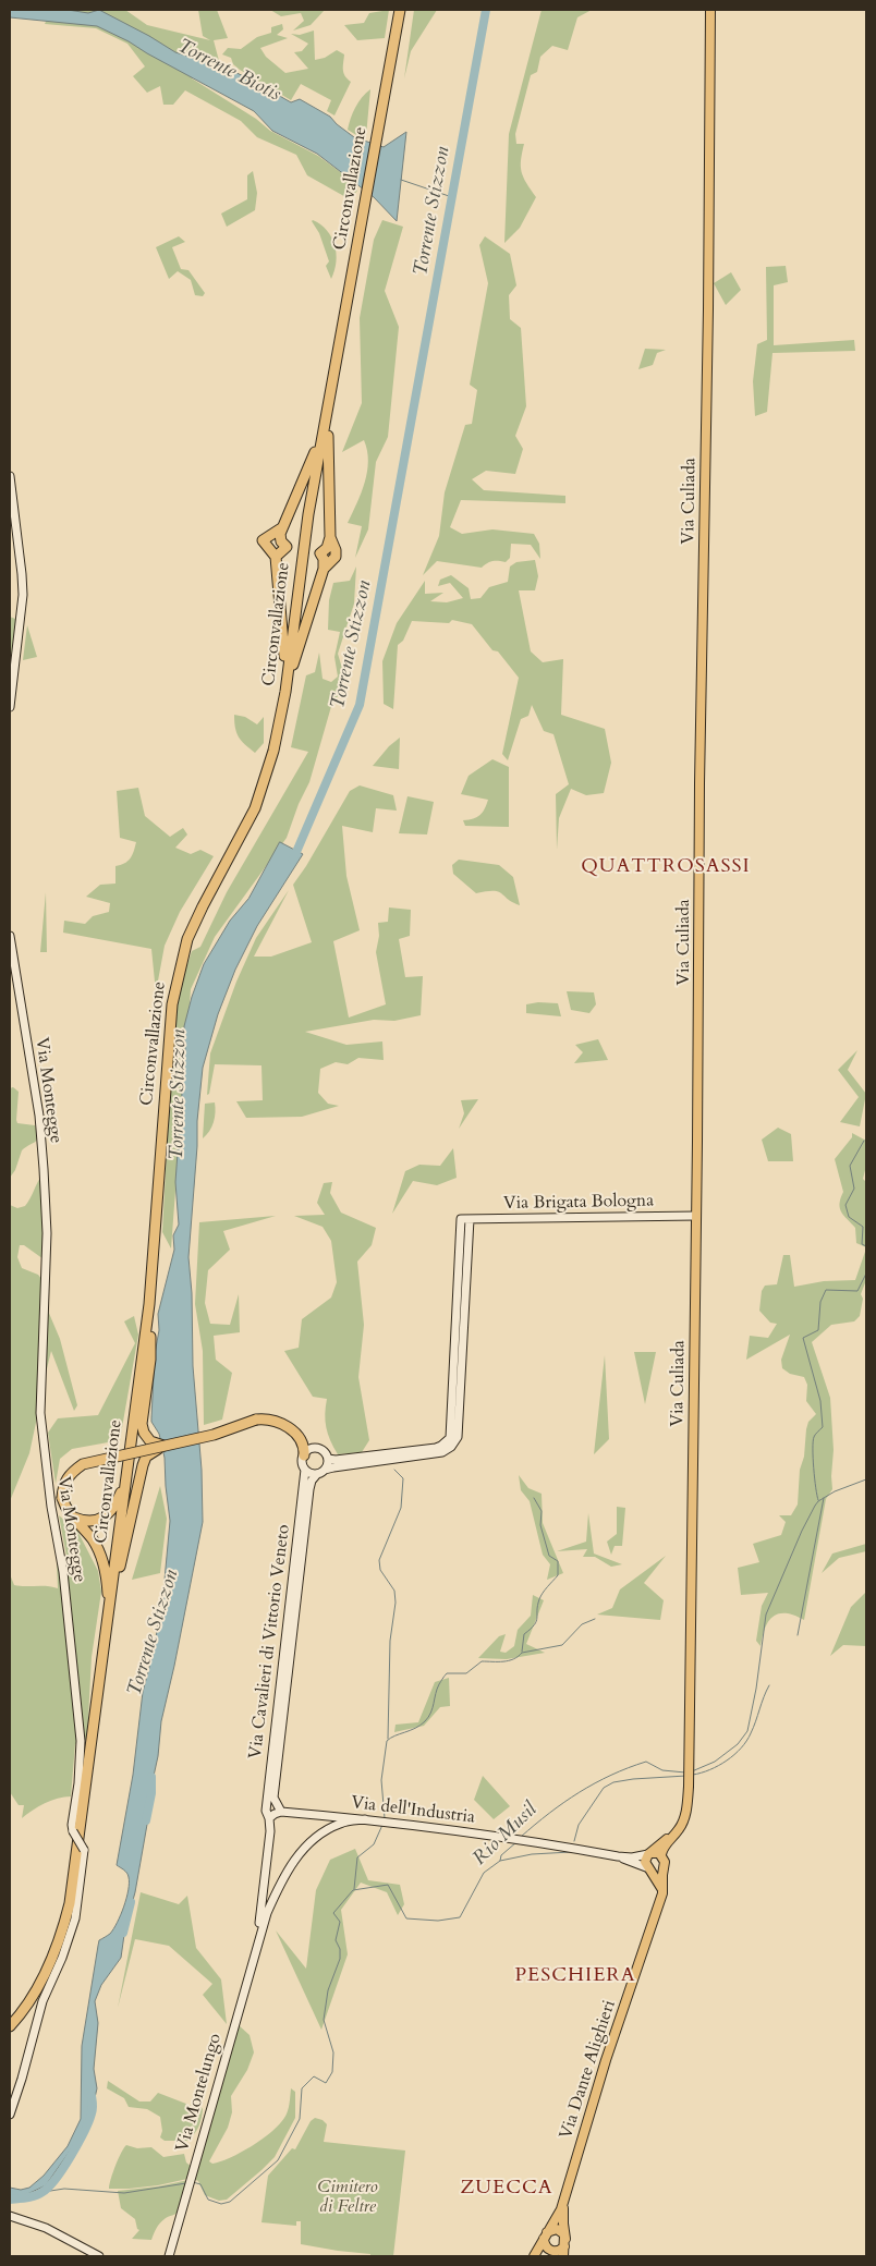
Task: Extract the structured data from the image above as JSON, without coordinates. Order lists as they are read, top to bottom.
{
  "streets": {
    "highway": ["Circonvallazione"],
    "main road": ["Via Culiada", "Via Dante Alighieri"],
    "street": [
      "Via Montegge",
      "Via Brigata Bologna",
      "Via Cavalieri di Vittorio Veneto",
      "Via dell'Industria",
      "Via Montelungo"
    ]
  },
  "crossings": [
    ["Via Culiada", "Via Brigata Bologna"],
    ["Via Culiada", "Via dell'Industria"],
    ["Via Culiada", "Via Dante Alighieri"],
    ["Via Cavalieri di Vittorio Veneto", "Via dell'Industria"],
    ["Via Cavalieri di Vittorio Veneto", "Via Montelungo"],
    ["Via dell'Industria", "Via Dante Alighieri"],
    ["Via dell'Industria", "Via Montelungo"]
  ],
  "districts": ["QUATTROSASSI", "PESCHIERA", "ZUECCA"],
  "water": ["Torrente Biotis", "Torrente Stizzon", "Rio Musil"],
  "parks": ["Cimitero di Feltre"]
}
